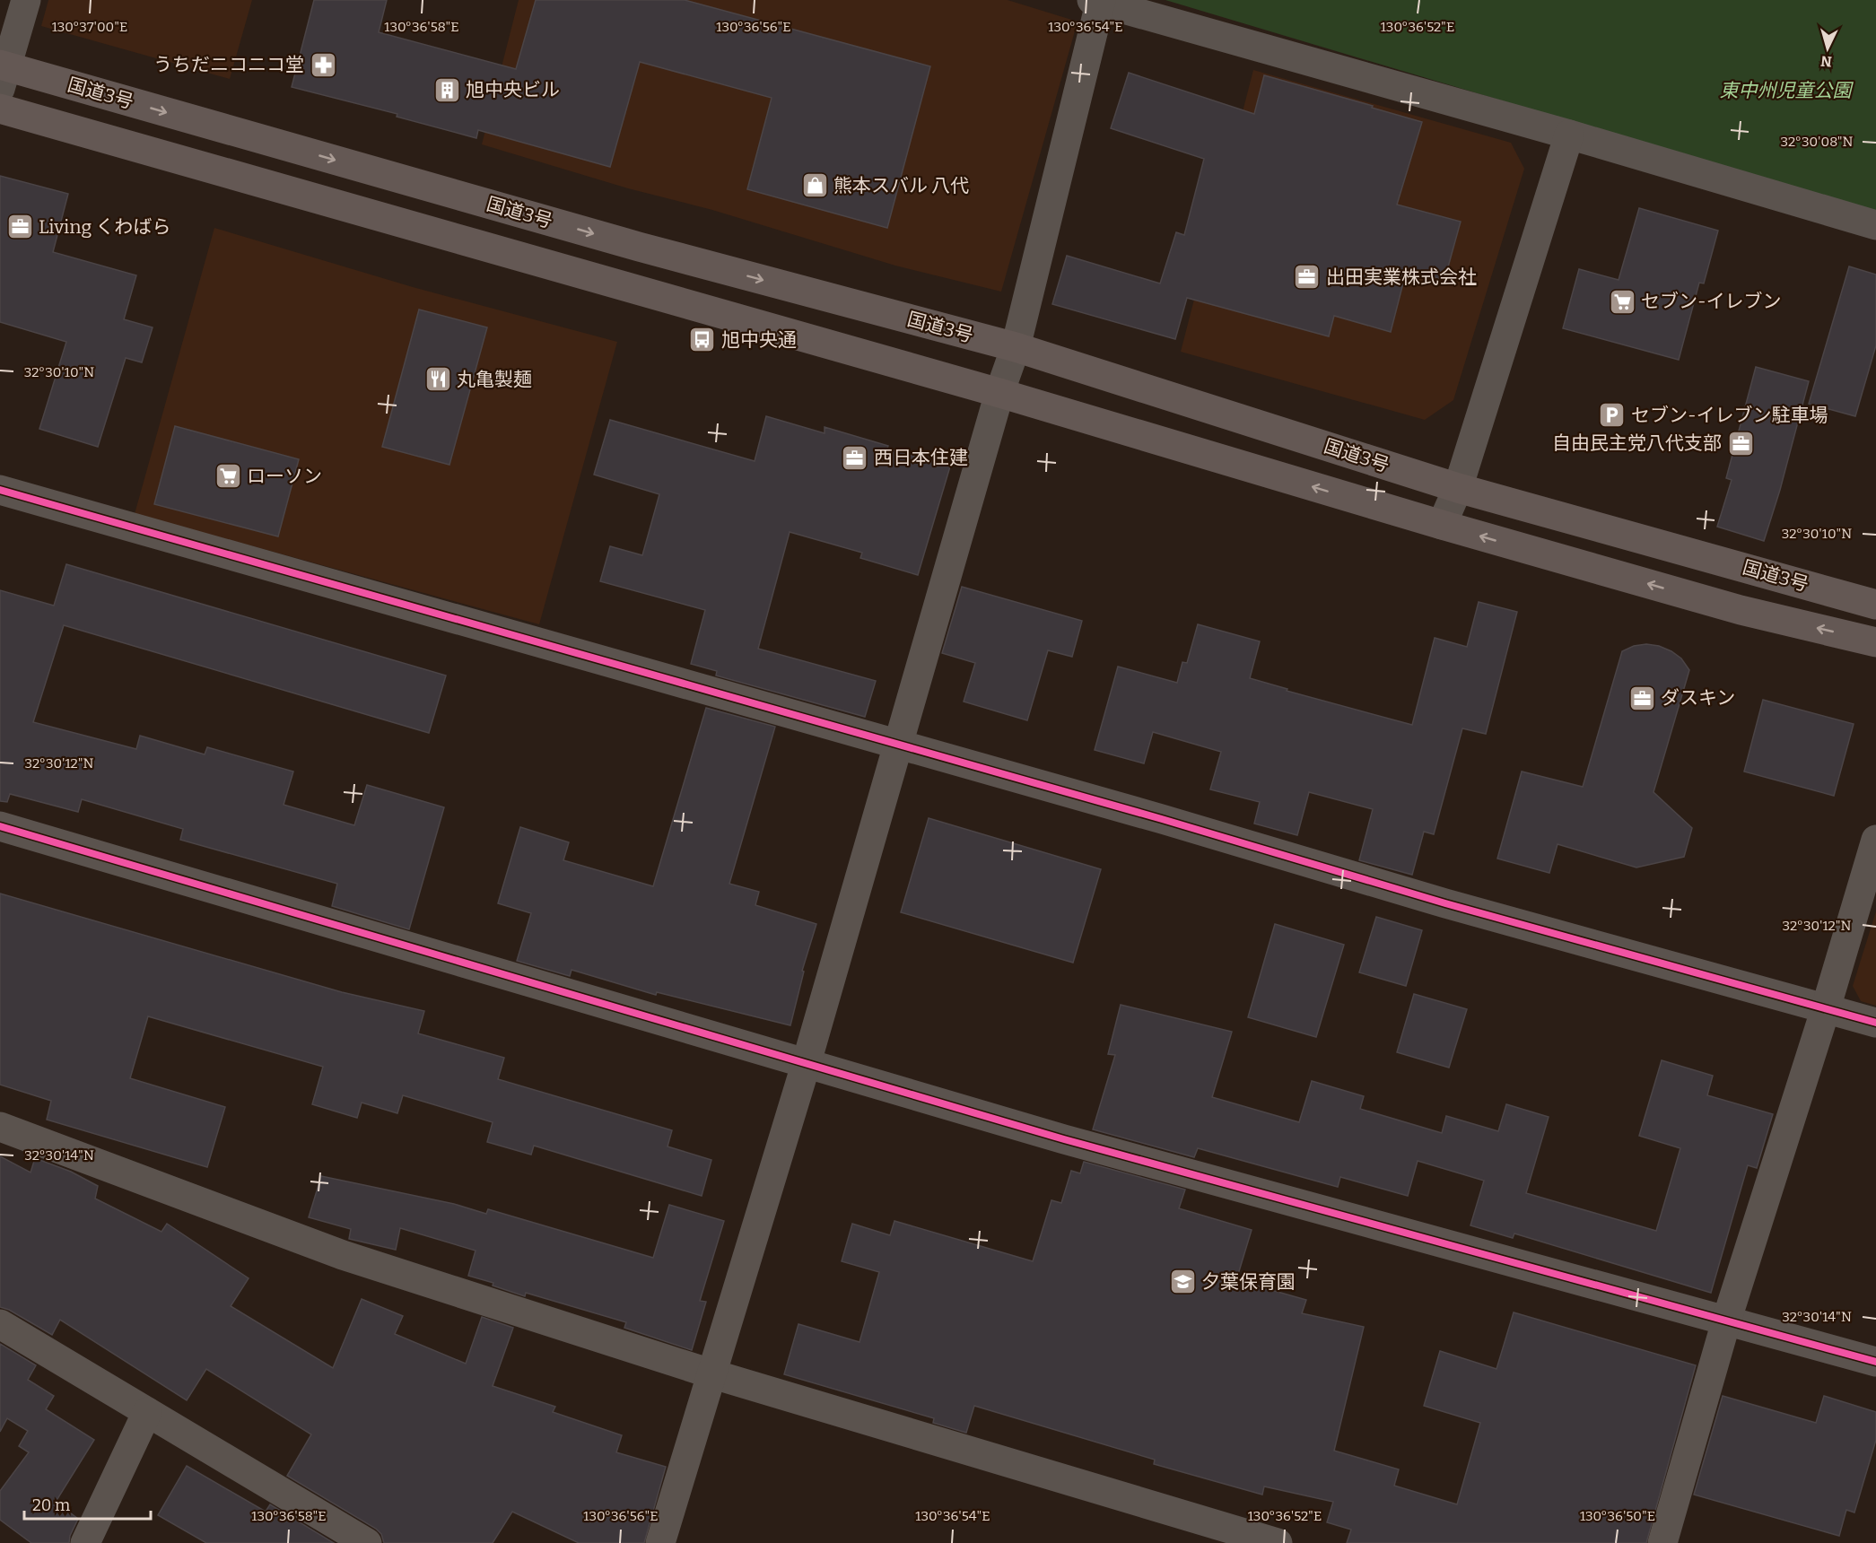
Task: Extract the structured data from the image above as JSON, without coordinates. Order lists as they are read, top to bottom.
{
  "streets": {
    "highway": ["国道3号"]
  },
  "parks": ["東中州児童公園"],
  "places": {
    "pharmacy": ["うちだニコニコ堂"],
    "building": ["旭中央ビル"],
    "shop": ["熊本スバル 八代"],
    "office": [
      "Living くわばら",
      "出田実業株式会社",
      "自由民主党八代支部",
      "西日本住建",
      "ダスキン"
    ],
    "supermarket": ["セブン-イレブン", "ローソン"],
    "bus stop": ["旭中央通"],
    "restaurant": ["丸亀製麺"],
    "parking": ["セブン-イレブン駐車場"],
    "school or university": ["夕葉保育園"]
  },
  "scale_bar": "20 m",
  "north": "bottom",
  "coordinates": [
    "130°36'58\"E",
    "130°36'56\"E",
    "130°36'54\"E",
    "130°36'52\"E",
    "130°37'00\"E",
    "32°30'08\"N",
    "32°30'10\"N",
    "32°30'12\"N",
    "32°30'14\"N",
    "130°36'50\"E"
  ]
}
